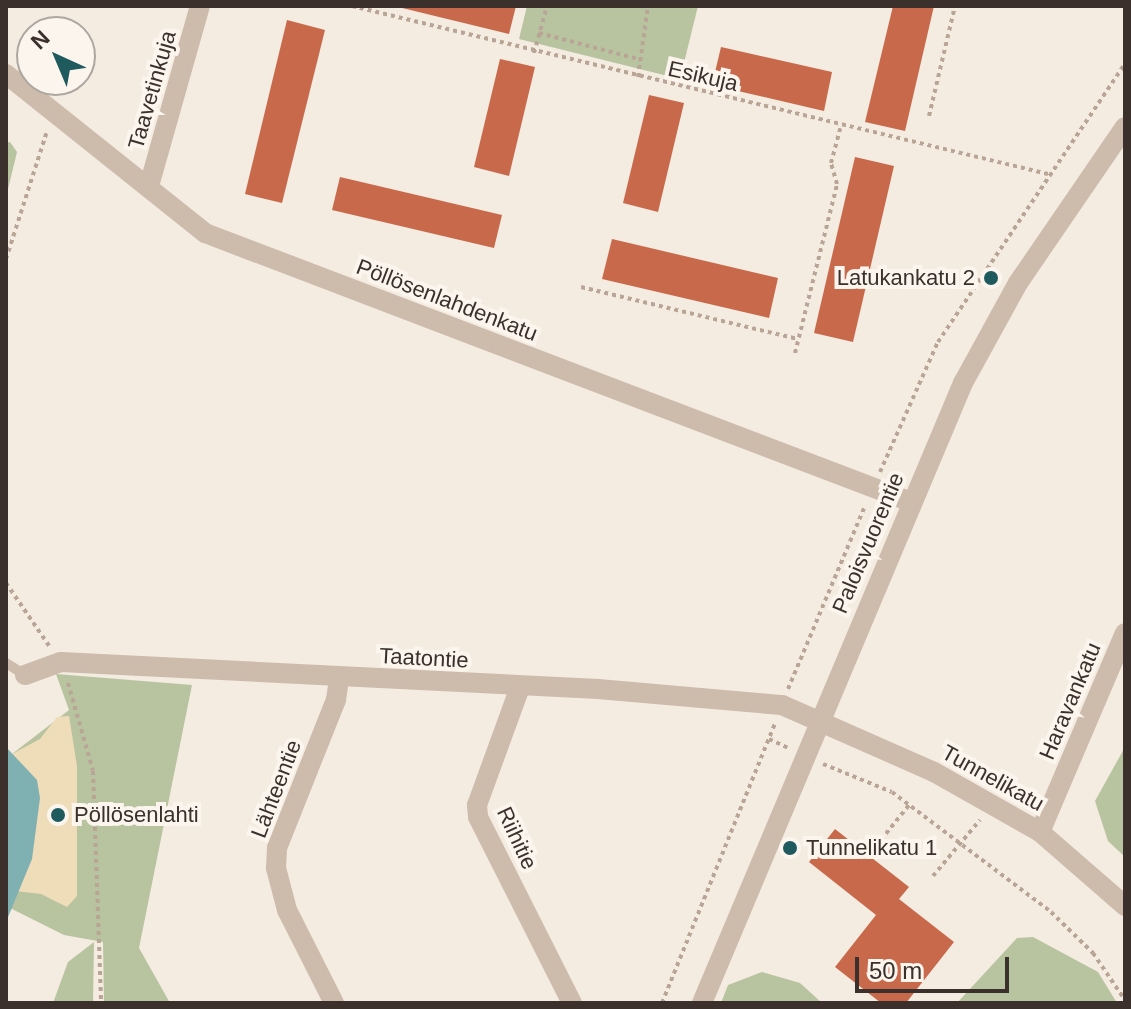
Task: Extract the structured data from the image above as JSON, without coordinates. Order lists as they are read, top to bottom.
{
  "streets": {
    "street": [
      "Taavetinkuja",
      "Pöllösenlahdenkatu",
      "Paloisvuorentie",
      "Taatontie",
      "Haravankatu",
      "Tunnelikatu",
      "Lähteentie",
      "Riihitie"
    ],
    "path": ["Esikuja"]
  },
  "crossings": [
    ["Taavetinkuja", "Pöllösenlahdenkatu"],
    ["Pöllösenlahdenkatu", "Paloisvuorentie"],
    ["Paloisvuorentie", "Taatontie"],
    ["Paloisvuorentie", "Tunnelikatu"],
    ["Taatontie", "Tunnelikatu"],
    ["Taatontie", "Lähteentie"],
    ["Taatontie", "Riihitie"],
    ["Haravankatu", "Tunnelikatu"]
  ],
  "places": ["Latukankatu 2", "Pöllösenlahti", "Tunnelikatu 1"],
  "scale_bar": "50 m",
  "north": "top left"
}
